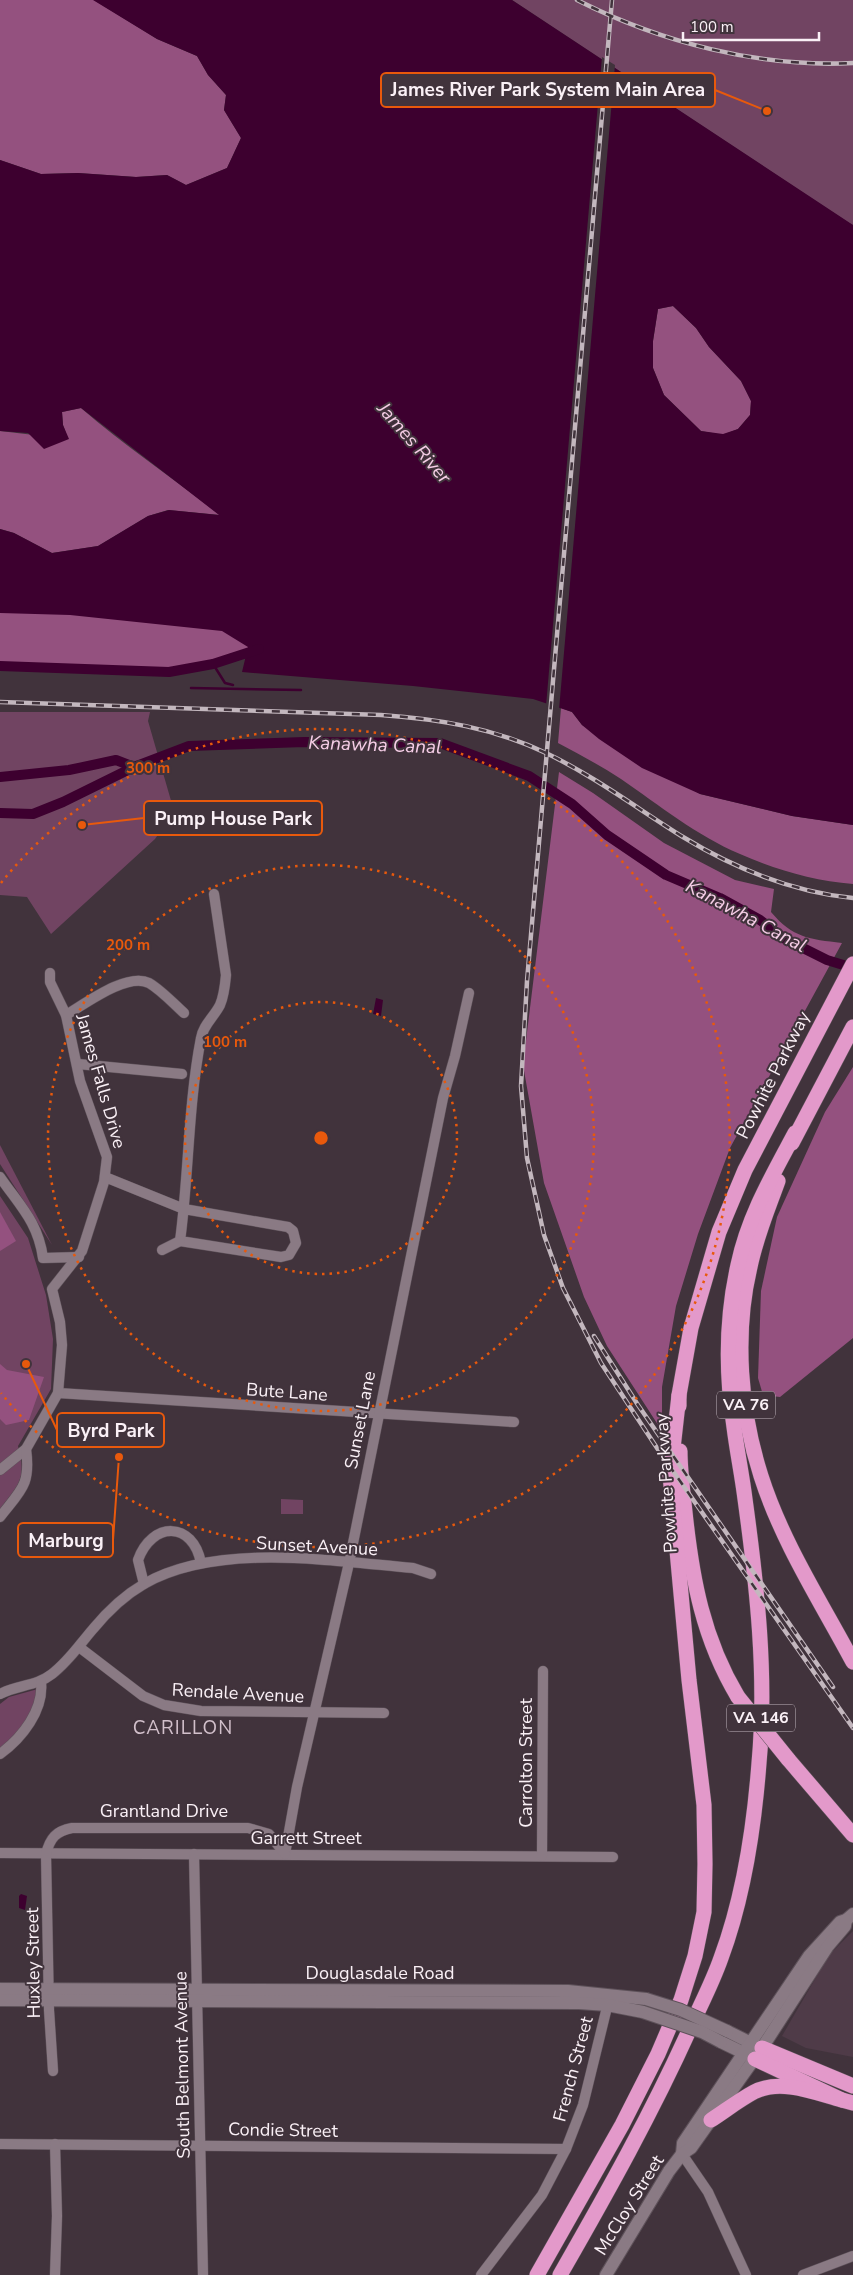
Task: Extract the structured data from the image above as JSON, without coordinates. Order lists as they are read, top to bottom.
{
  "streets": {
    "highway": ["Powhite Parkway", "VA 76", "VA 146"],
    "street": [
      "James Falls Drive",
      "Bute Lane",
      "Sunset Lane",
      "Sunset Avenue",
      "Rendale Avenue",
      "Carrolton Street",
      "Grantland Drive",
      "Garrett Street",
      "Huxley Street",
      "Douglasdale Road",
      "South Belmont Avenue",
      "French Street",
      "Condie Street",
      "McCloy Street"
    ]
  },
  "crossings": [
    ["James Falls Drive", "Bute Lane"],
    ["Bute Lane", "Sunset Lane"],
    ["VA 76", "VA 146"],
    ["Sunset Lane", "Sunset Avenue"],
    ["Sunset Lane", "Rendale Avenue"],
    ["Sunset Lane", "Grantland Drive"],
    ["Sunset Lane", "Garrett Street"],
    ["Sunset Avenue", "Rendale Avenue"],
    ["Carrolton Street", "Garrett Street"],
    ["Grantland Drive", "Garrett Street"],
    ["Grantland Drive", "Huxley Street"],
    ["Garrett Street", "Huxley Street"],
    ["Garrett Street", "South Belmont Avenue"],
    ["Huxley Street", "Douglasdale Road"],
    ["Douglasdale Road", "South Belmont Avenue"],
    ["Douglasdale Road", "French Street"],
    ["Douglasdale Road", "McCloy Street"],
    ["South Belmont Avenue", "Condie Street"],
    ["French Street", "Condie Street"]
  ],
  "districts": ["CARILLON"],
  "water": ["James River", "Kanawha Canal"],
  "places": [
    "James River Park System Main Area",
    "Pump House Park",
    "Byrd Park",
    "Marburg"
  ],
  "scale_bar": "100 m",
  "rings": ["300 m", "200 m", "100 m"]
}
